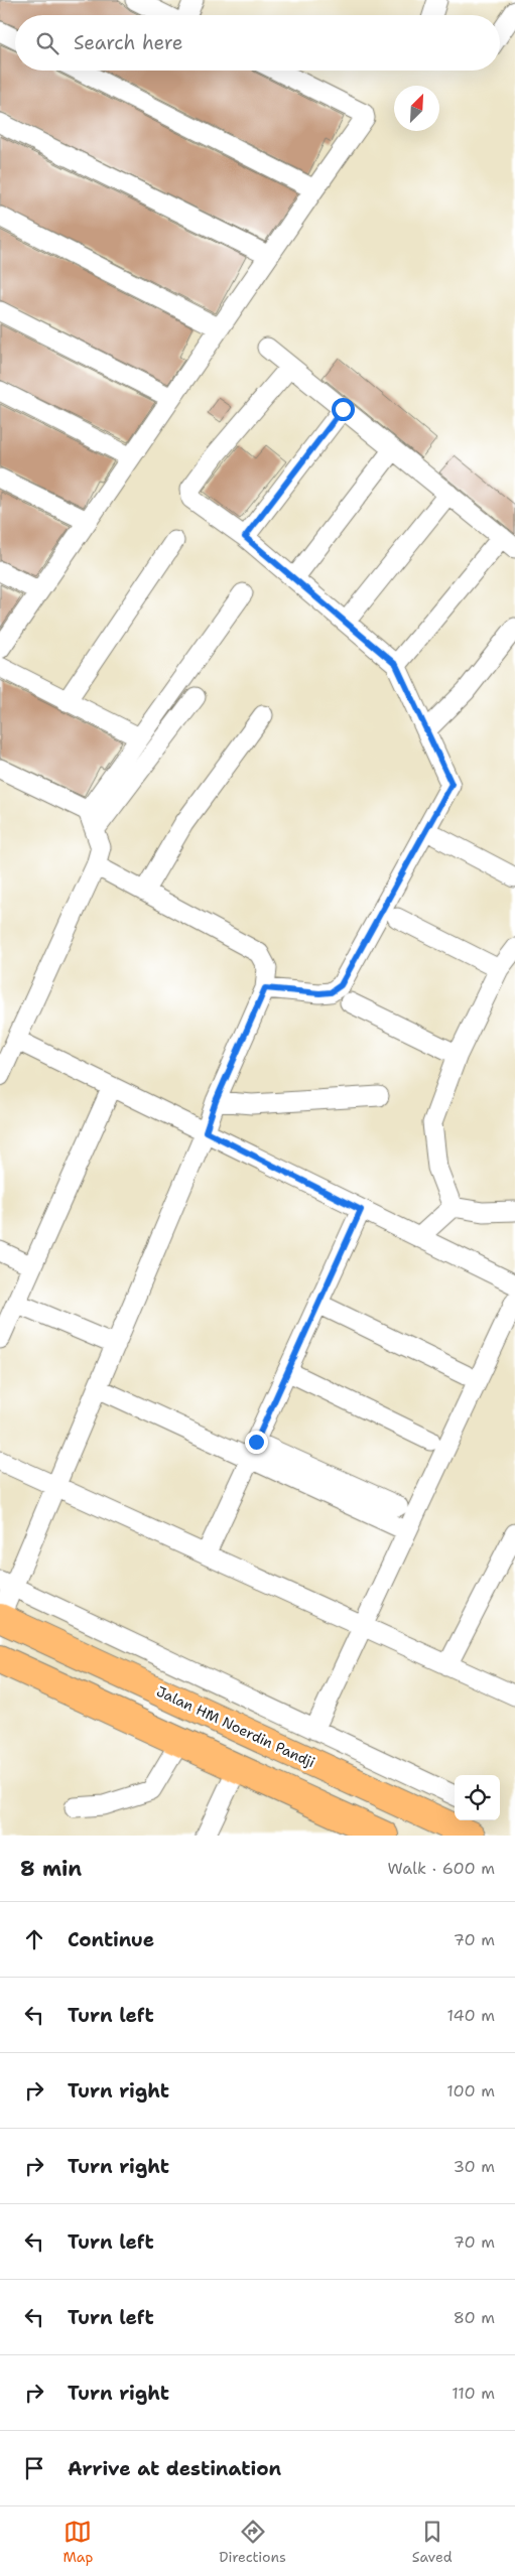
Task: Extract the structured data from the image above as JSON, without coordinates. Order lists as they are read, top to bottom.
{
  "streets": {
    "main road": ["Jalan HM Noerdin Pandji"]
  },
  "north": "top right",
  "page": {
    "search": "Search here",
    "heading": ["8 min", "Walk · 600 m"],
    "list": [
      ["Continue", "70 m"],
      ["Turn left", "140 m"],
      ["Turn right", "100 m"],
      ["Turn right", "30 m"],
      ["Turn left", "70 m"],
      ["Turn left", "80 m"],
      ["Turn right", "110 m"],
      "Arrive at destination"
    ],
    "nav": ["Map", "Directions", "Saved"]
  }
}
